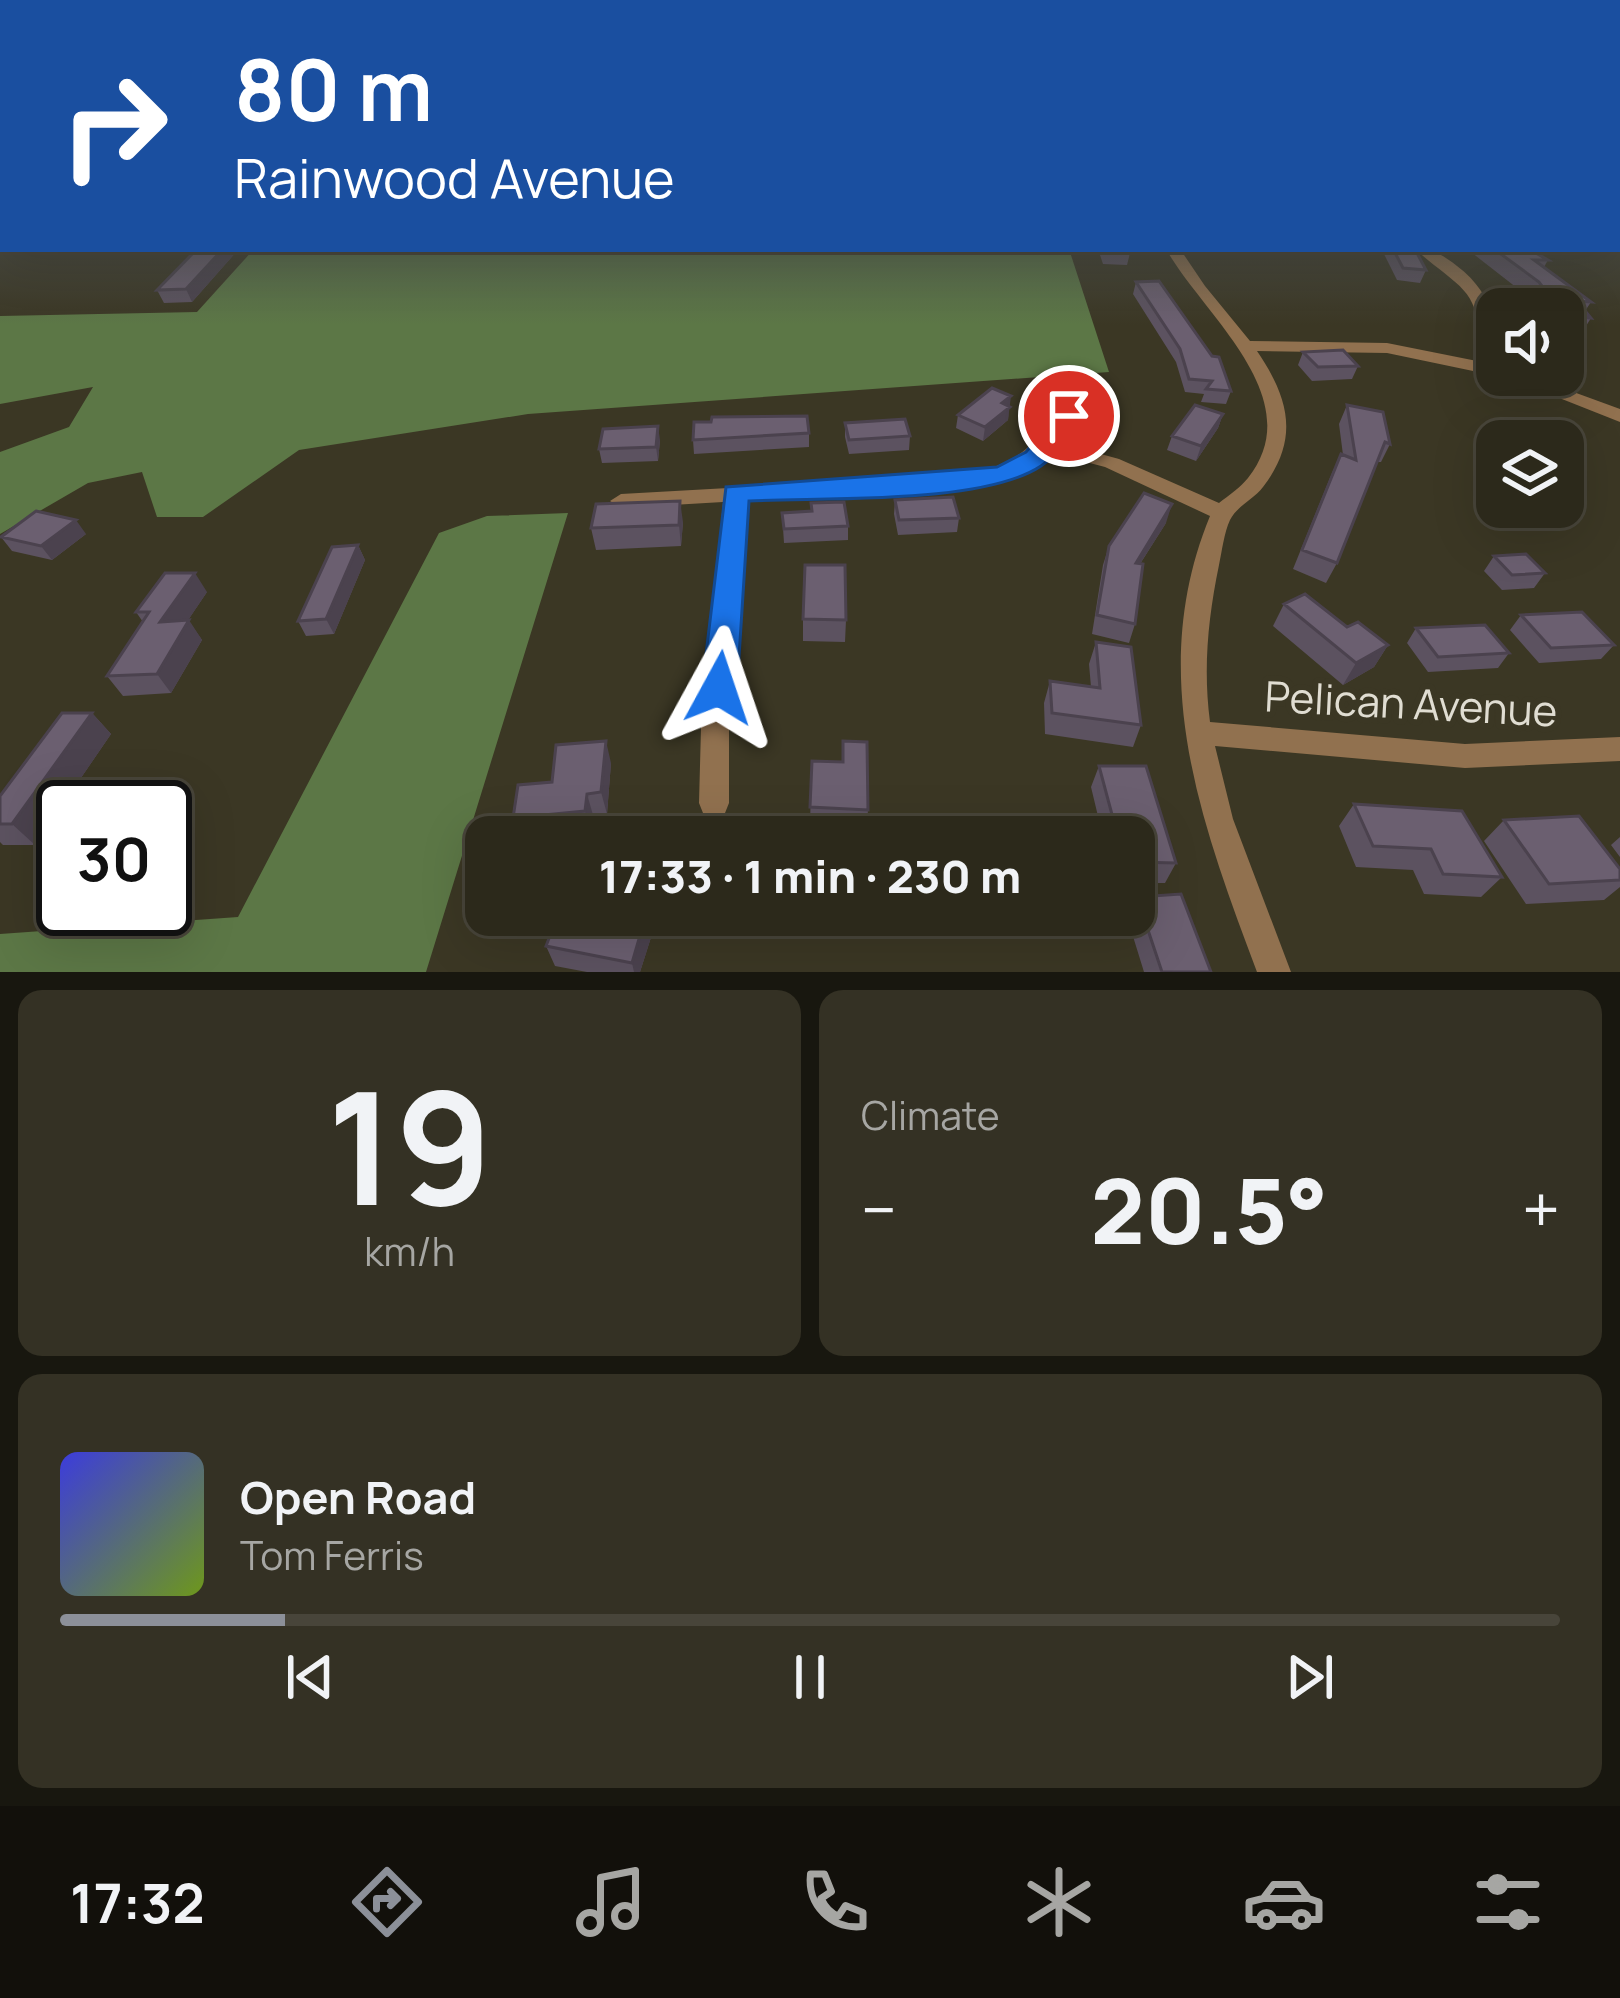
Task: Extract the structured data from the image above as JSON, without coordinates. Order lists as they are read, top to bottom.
{
  "streets": {
    "street": ["Pelican Avenue"]
  },
  "page": {
    "turn": ["80 m", "Rainwood Avenue"],
    "limit": "30",
    "trip": "17:33 · 1 min · 230 m",
    "tile": [
      ["19", "km/h"],
      "Climate"
    ],
    "heat": ["−", "20.5°", "+"],
    "song": ["Open Road", "Tom Ferris"],
    "tabs": "17:32"
  }
}
